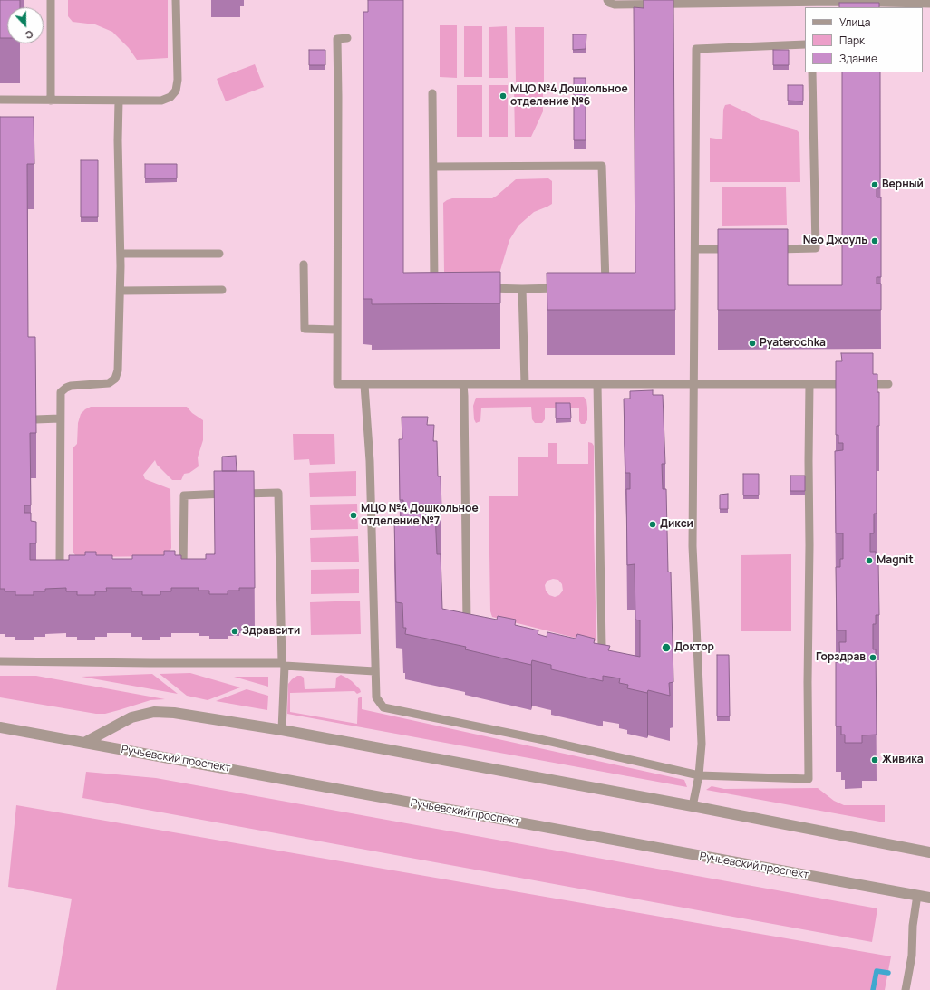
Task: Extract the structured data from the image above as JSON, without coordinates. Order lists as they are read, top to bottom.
{
  "streets": {
    "street": ["Ручьевский проспект"]
  },
  "places": [
    "МЦО №4 Дошкольное отделение №6",
    "Верный",
    "Neo Джоуль",
    "Pyaterochka",
    "МЦО №4 Дошкольное отделение №7",
    "Дикси",
    "Magnit",
    "Здравсити",
    "Доктор",
    "Горздрав",
    "Живика"
  ],
  "legend": ["Улица", "Парк", "Здание"],
  "north": "bottom"
}
